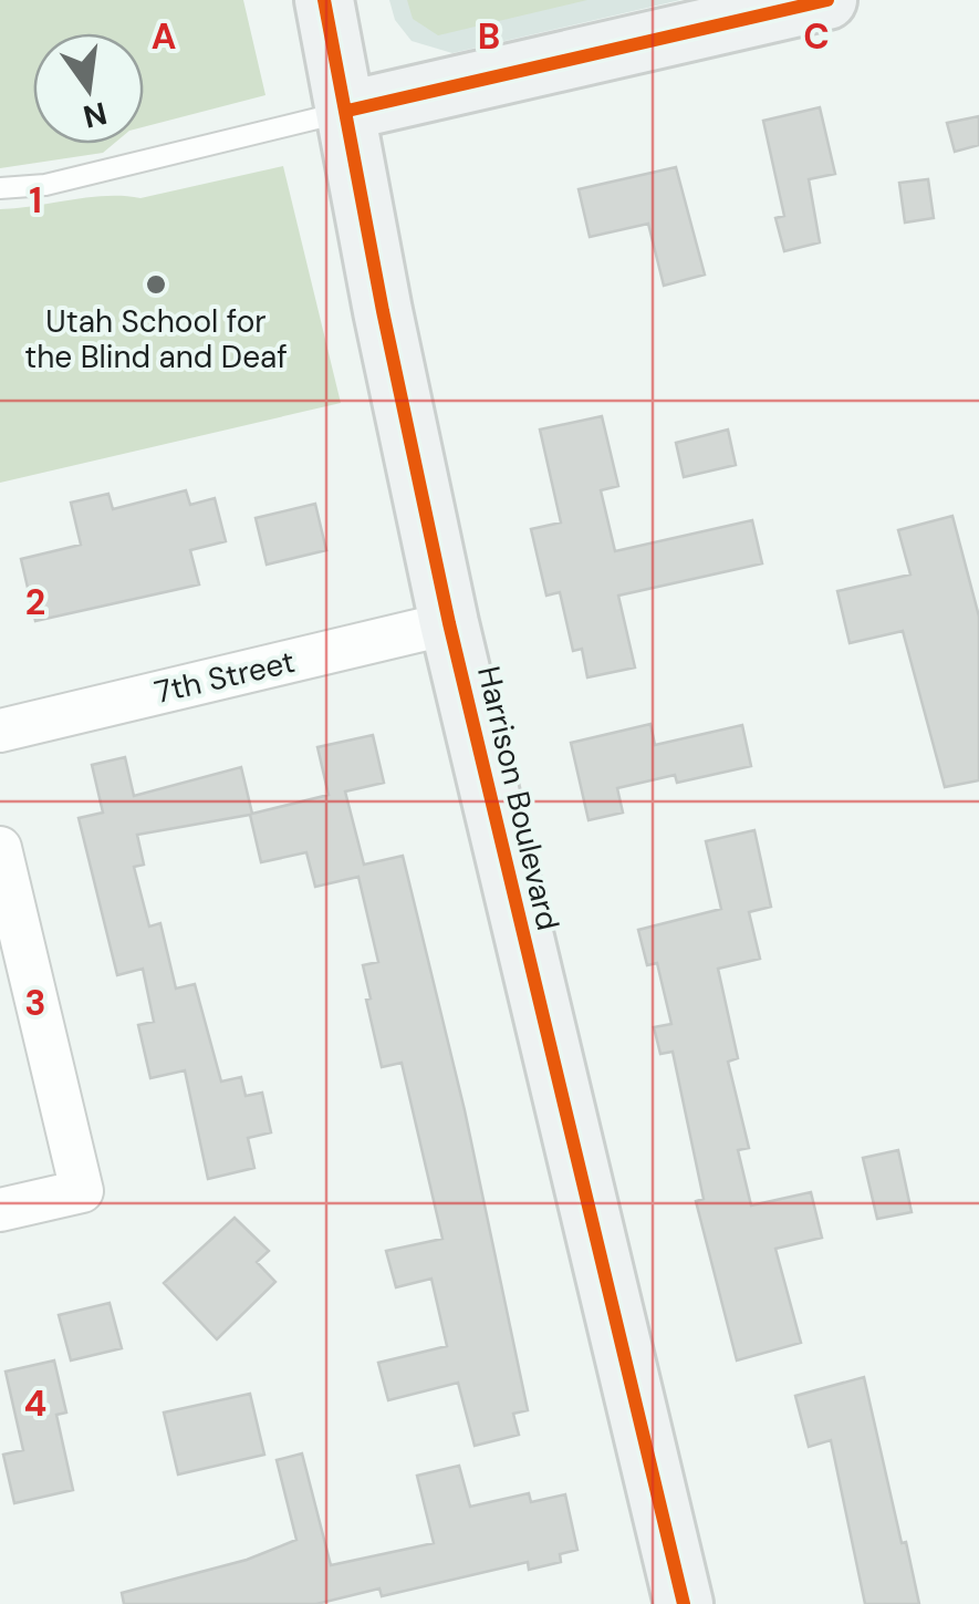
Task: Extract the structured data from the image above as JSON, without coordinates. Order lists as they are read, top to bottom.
{
  "streets": {
    "main road": ["Harrison Boulevard"],
    "street": ["7th Street"]
  },
  "crossings": [
    ["7th Street", "Harrison Boulevard"]
  ],
  "places": ["Utah School for the Blind and Deaf"],
  "north": "bottom",
  "grid": {
    "columns": ["A", "B", "C"],
    "rows": [
      "1",
      "2",
      "3",
      "4"
    ]
  }
}
